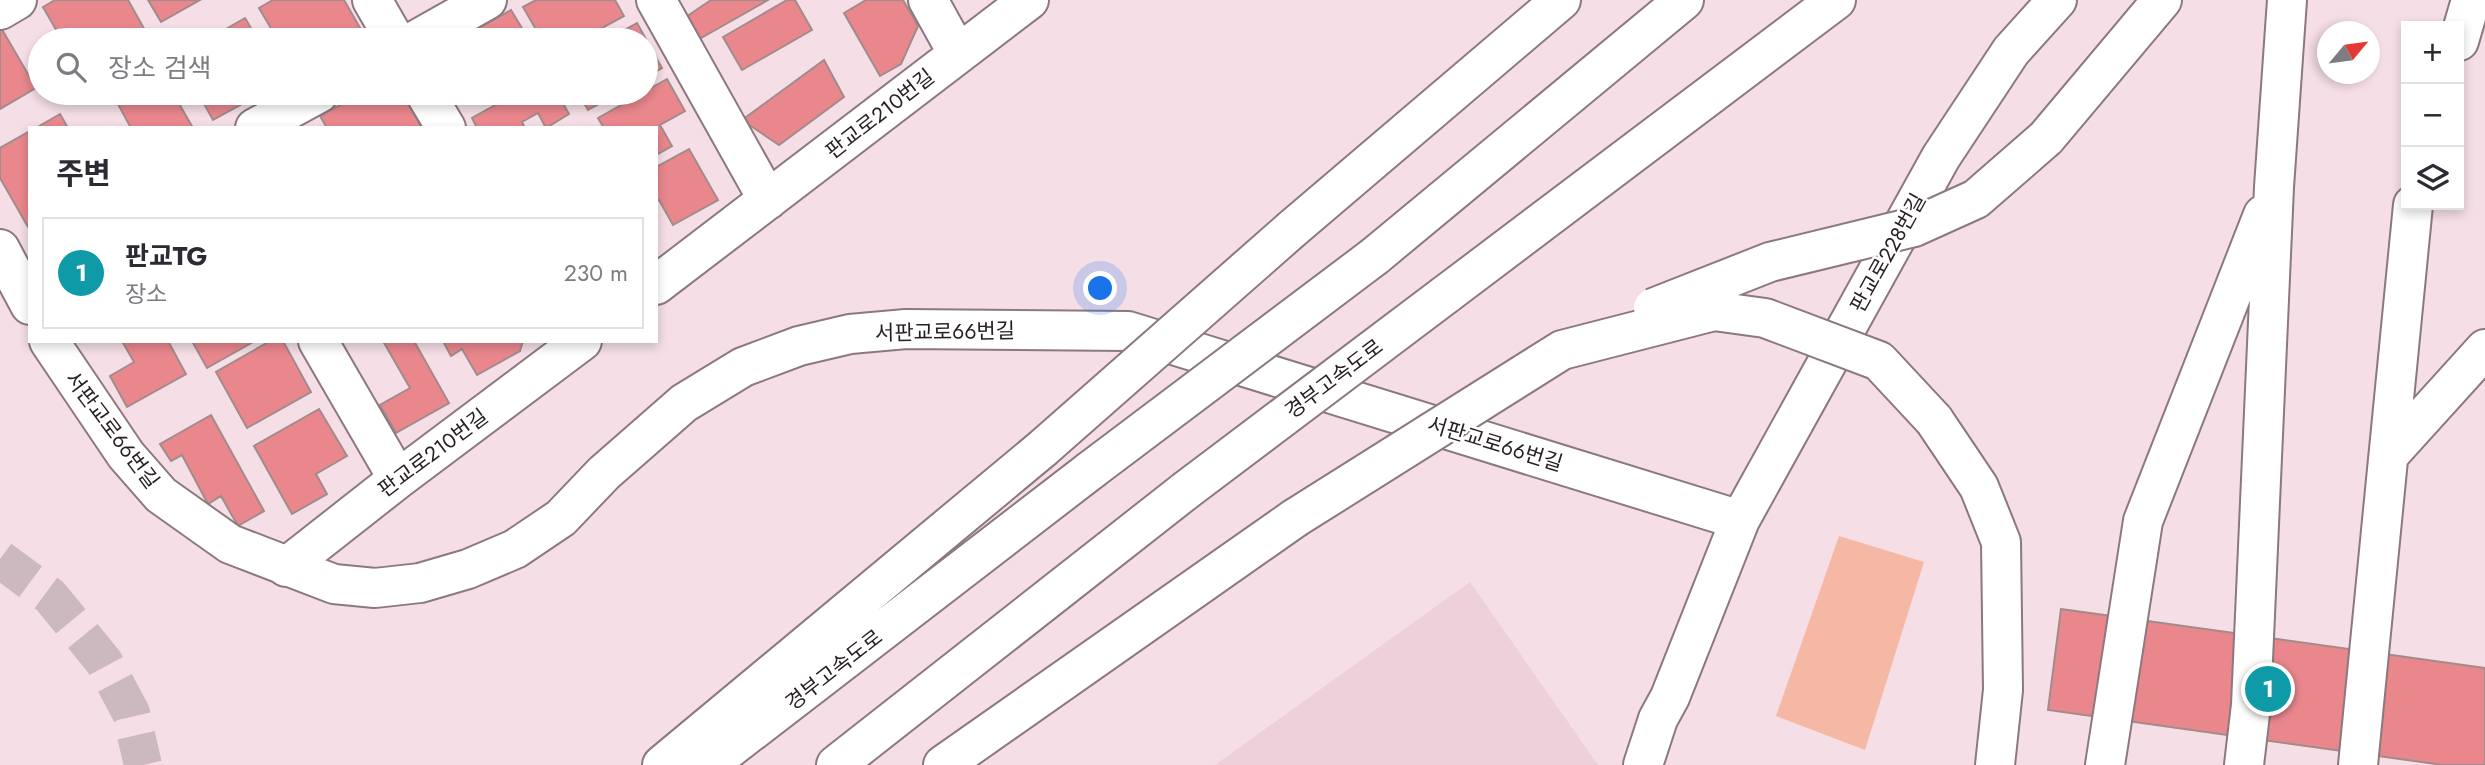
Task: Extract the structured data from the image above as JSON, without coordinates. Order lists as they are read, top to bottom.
{
  "streets": {
    "main road": [
      "판교로210번길",
      "판교로228번길",
      "서판교로66번길",
      "경부고속도로"
    ]
  },
  "crossings": [
    ["판교로210번길", "서판교로66번길"],
    ["판교로228번길", "서판교로66번길"]
  ],
  "north": "top right",
  "page": {
    "map_buttons": ["+", "−"],
    "search": "장소 검색",
    "heading": "주변",
    "list": [
      {
        "mark": "1",
        "name": "판교TG",
        "note": "장소",
        "value": "230 m"
      }
    ],
    "pins": "1"
  }
}
